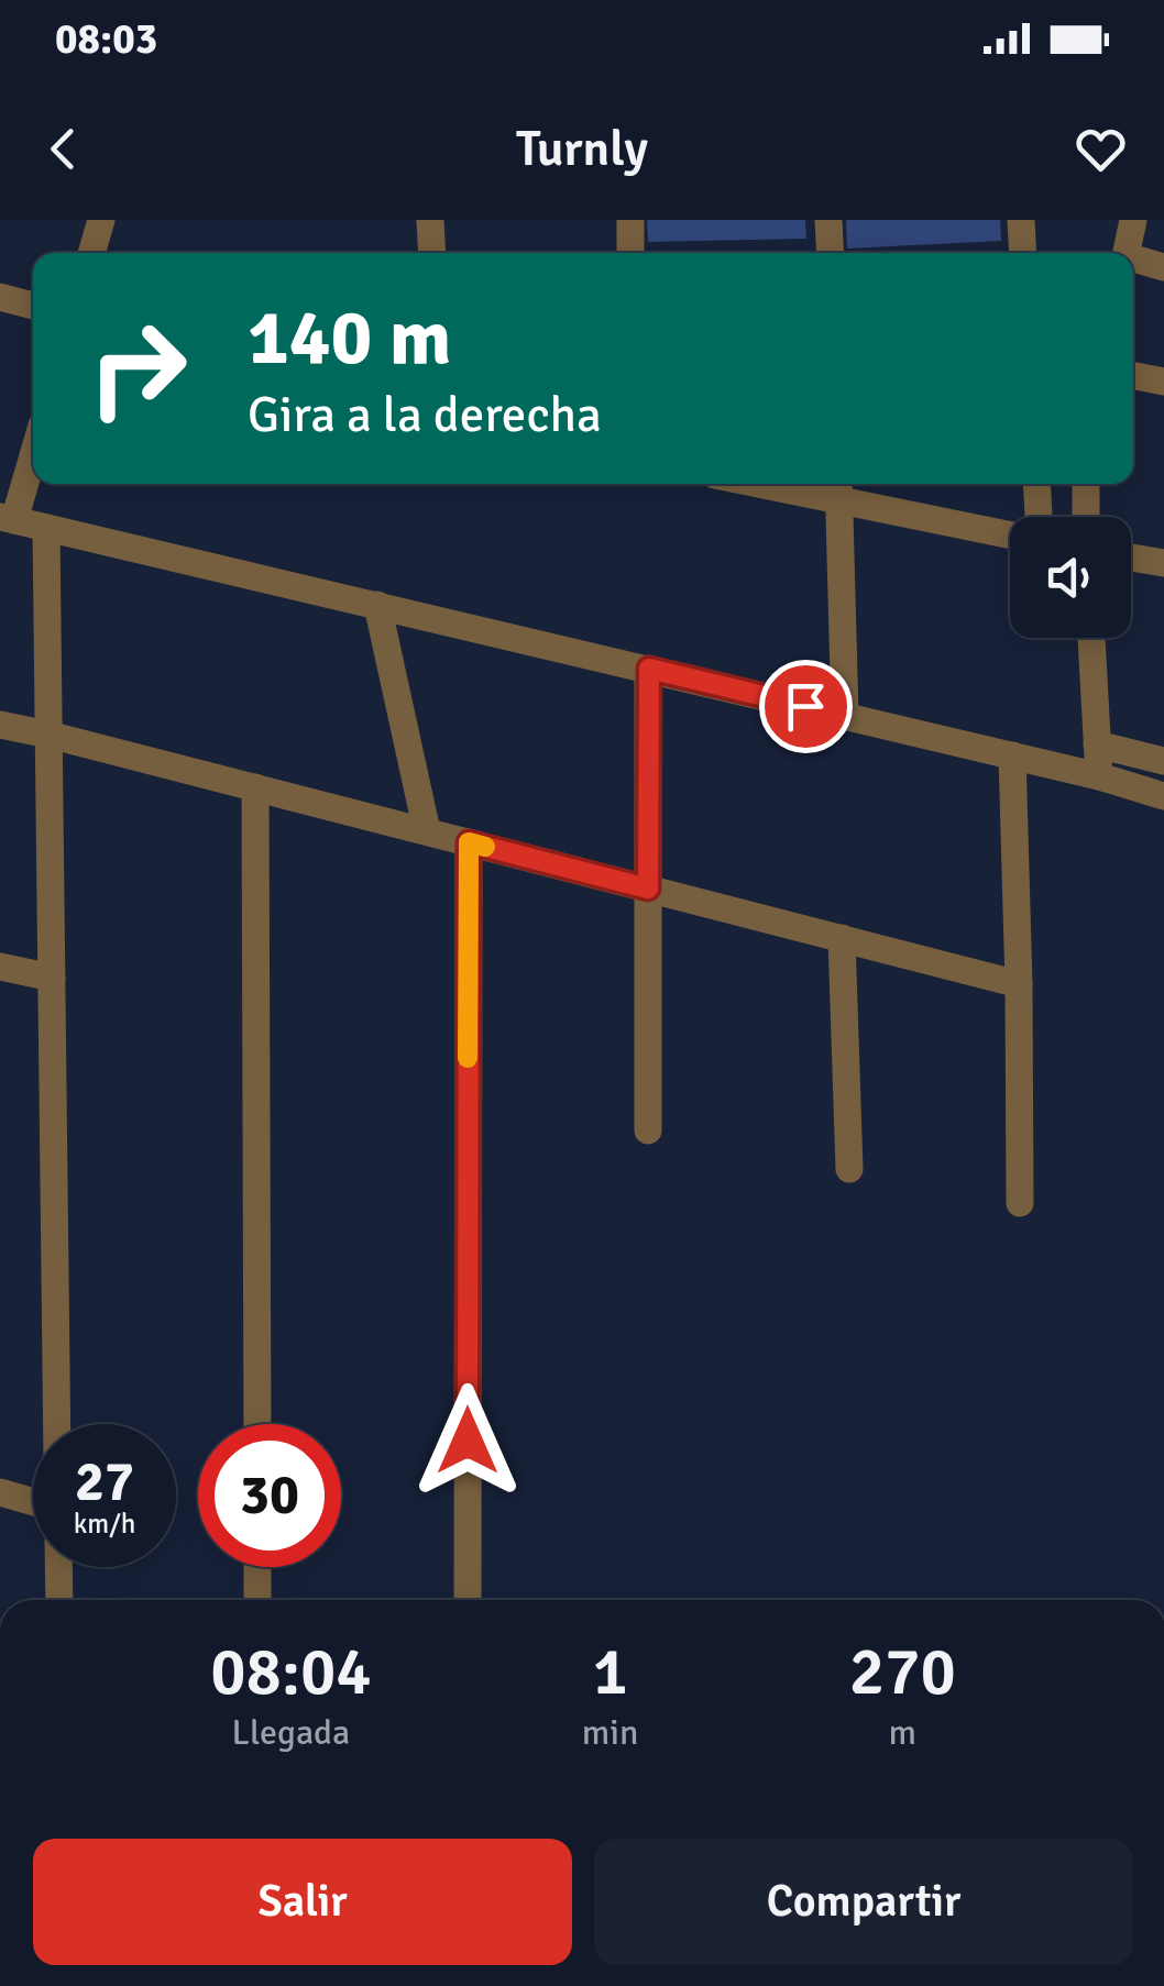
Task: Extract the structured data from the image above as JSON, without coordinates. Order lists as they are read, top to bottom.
{
  "page": {
    "status": "08:03",
    "header": "Turnly",
    "turn": ["140 m", "Gira a la derecha"],
    "speed": "27 km/h",
    "limit": "30",
    "eta": [
      "08:04",
      "Llegada",
      "1",
      "min",
      "270",
      "m"
    ],
    "buttons": ["Salir", "Compartir"]
  }
}
